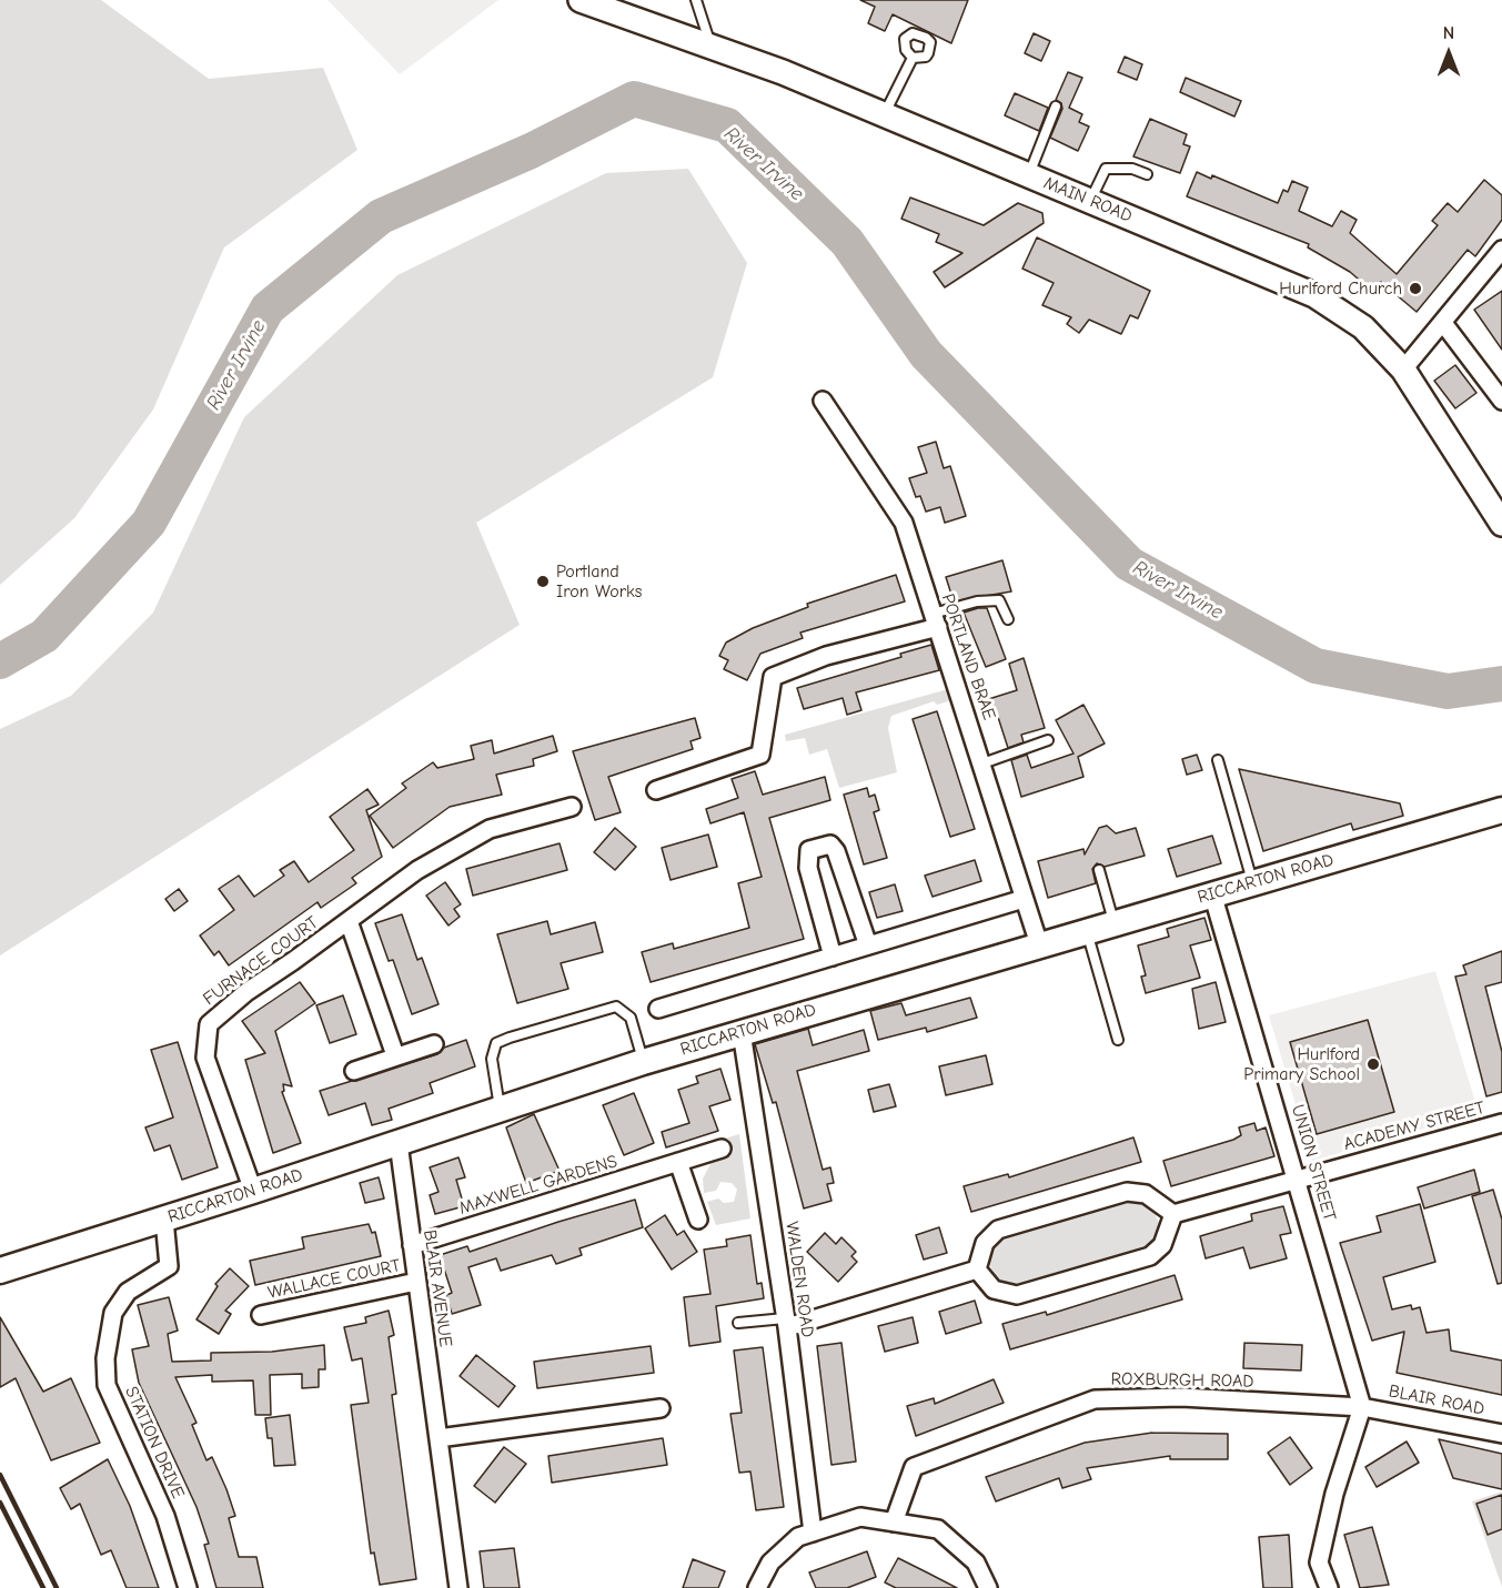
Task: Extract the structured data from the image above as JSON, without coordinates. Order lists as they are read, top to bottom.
{
  "streets": {
    "main road": ["MAIN ROAD", "RICCARTON ROAD"],
    "street": [
      "PORTLAND BRAE",
      "FURNACE COURT",
      "ACADEMY STREET",
      "UNION STREET",
      "MAXWELL GARDENS",
      "WALLACE COURT",
      "WALDEN ROAD",
      "BLAIR AVENUE",
      "ROXBURGH ROAD",
      "BLAIR ROAD",
      "STATION DRIVE"
    ]
  },
  "crossings": [
    ["PORTLAND BRAE", "RICCARTON ROAD"],
    ["RICCARTON ROAD", "FURNACE COURT"],
    ["RICCARTON ROAD", "UNION STREET"],
    ["RICCARTON ROAD", "WALDEN ROAD"],
    ["RICCARTON ROAD", "BLAIR AVENUE"],
    ["RICCARTON ROAD", "STATION DRIVE"],
    ["ACADEMY STREET", "UNION STREET"],
    ["UNION STREET", "ROXBURGH ROAD"],
    ["UNION STREET", "BLAIR ROAD"],
    ["MAXWELL GARDENS", "BLAIR AVENUE"],
    ["WALLACE COURT", "BLAIR AVENUE"],
    ["ROXBURGH ROAD", "BLAIR ROAD"]
  ],
  "water": ["River Irvine"],
  "places": ["Hurlford Church", "Portland Iron Works", "Hurlford Primary School"],
  "north": "top"
}
